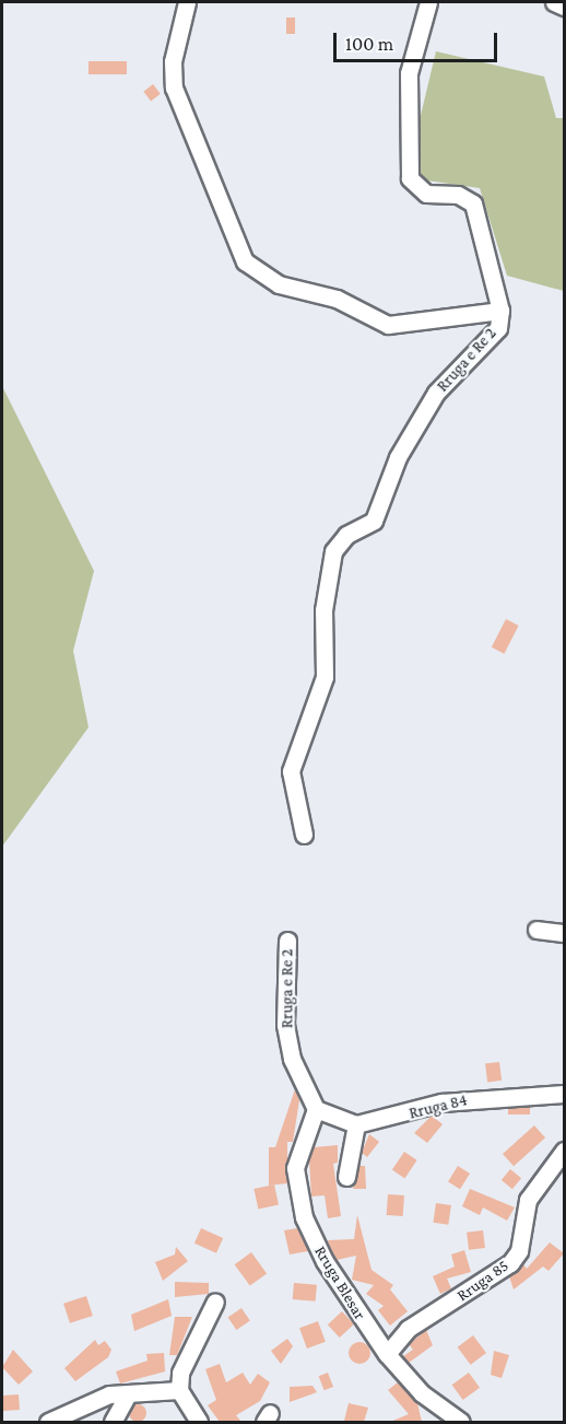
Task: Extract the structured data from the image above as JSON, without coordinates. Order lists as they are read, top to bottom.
{
  "streets": {
    "street": [
      "Rruga e Re 2",
      "Rruga 84",
      "Rruga 85",
      "Rruga Blesar"
    ]
  },
  "crossings": [
    ["Rruga e Re 2", "Rruga Blesar"],
    ["Rruga 85", "Rruga Blesar"]
  ],
  "scale_bar": "100 m"
}
